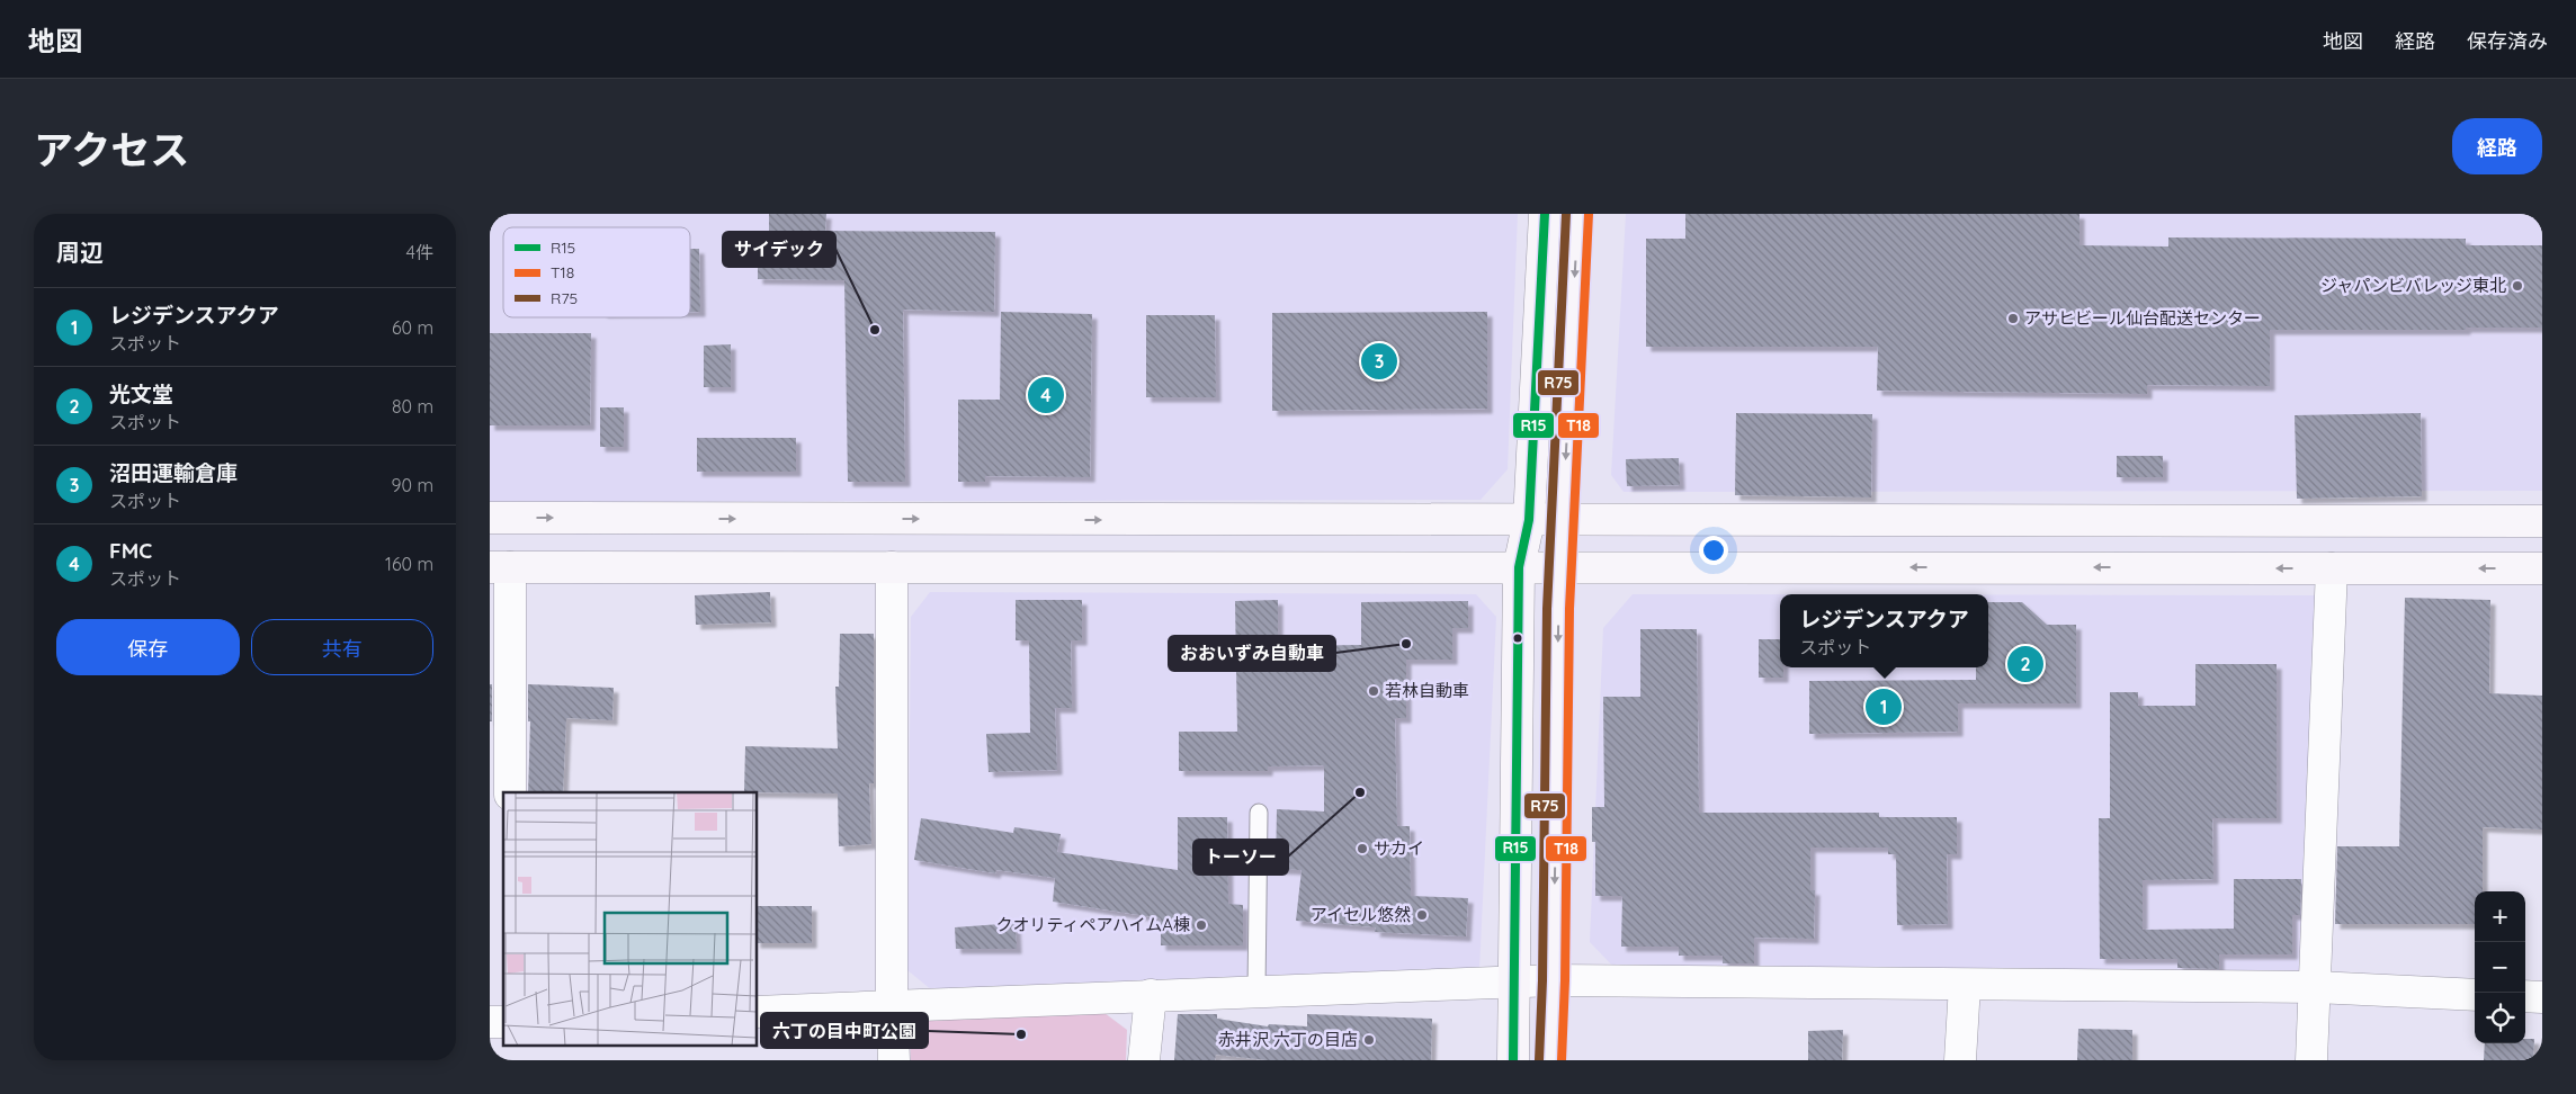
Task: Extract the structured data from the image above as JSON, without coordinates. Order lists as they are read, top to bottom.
{
  "places": [
    "ジャパンビバレッジ東北",
    "アサヒビール仙台配送センター",
    "サイデック",
    "おおいずみ自動車",
    "若林自動車",
    "トーソー",
    "サカイ",
    "アイセル悠然",
    "クオリティペアハイムA棟",
    "六丁の目中町公園",
    "赤井沢 六丁の目店"
  ],
  "lines": ["transit line R15", "transit line T18", "transit line R75"],
  "legend": ["R15", "T18", "R75"],
  "page": {
    "header": "地図",
    "nav": ["地図", "経路", "保存済み"],
    "title": "アクセス",
    "buttons": [
      "経路",
      ["保存", "共有"]
    ],
    "heading": ["周辺", "4件"],
    "list": [
      {
        "mark": "1",
        "name": "レジデンスアクア",
        "note": "スポット",
        "value": "60 m"
      },
      {
        "mark": "2",
        "name": "光文堂",
        "note": "スポット",
        "value": "80 m"
      },
      {
        "mark": "3",
        "name": "沼田運輸倉庫",
        "note": "スポット",
        "value": "90 m"
      },
      {
        "mark": "4",
        "name": "FMC",
        "note": "スポット",
        "value": "160 m"
      }
    ],
    "pins": [
      "3",
      "4",
      "2",
      "1"
    ],
    "popup": ["レジデンスアクア", "スポット"],
    "map_buttons": ["+", "−"]
  }
}
